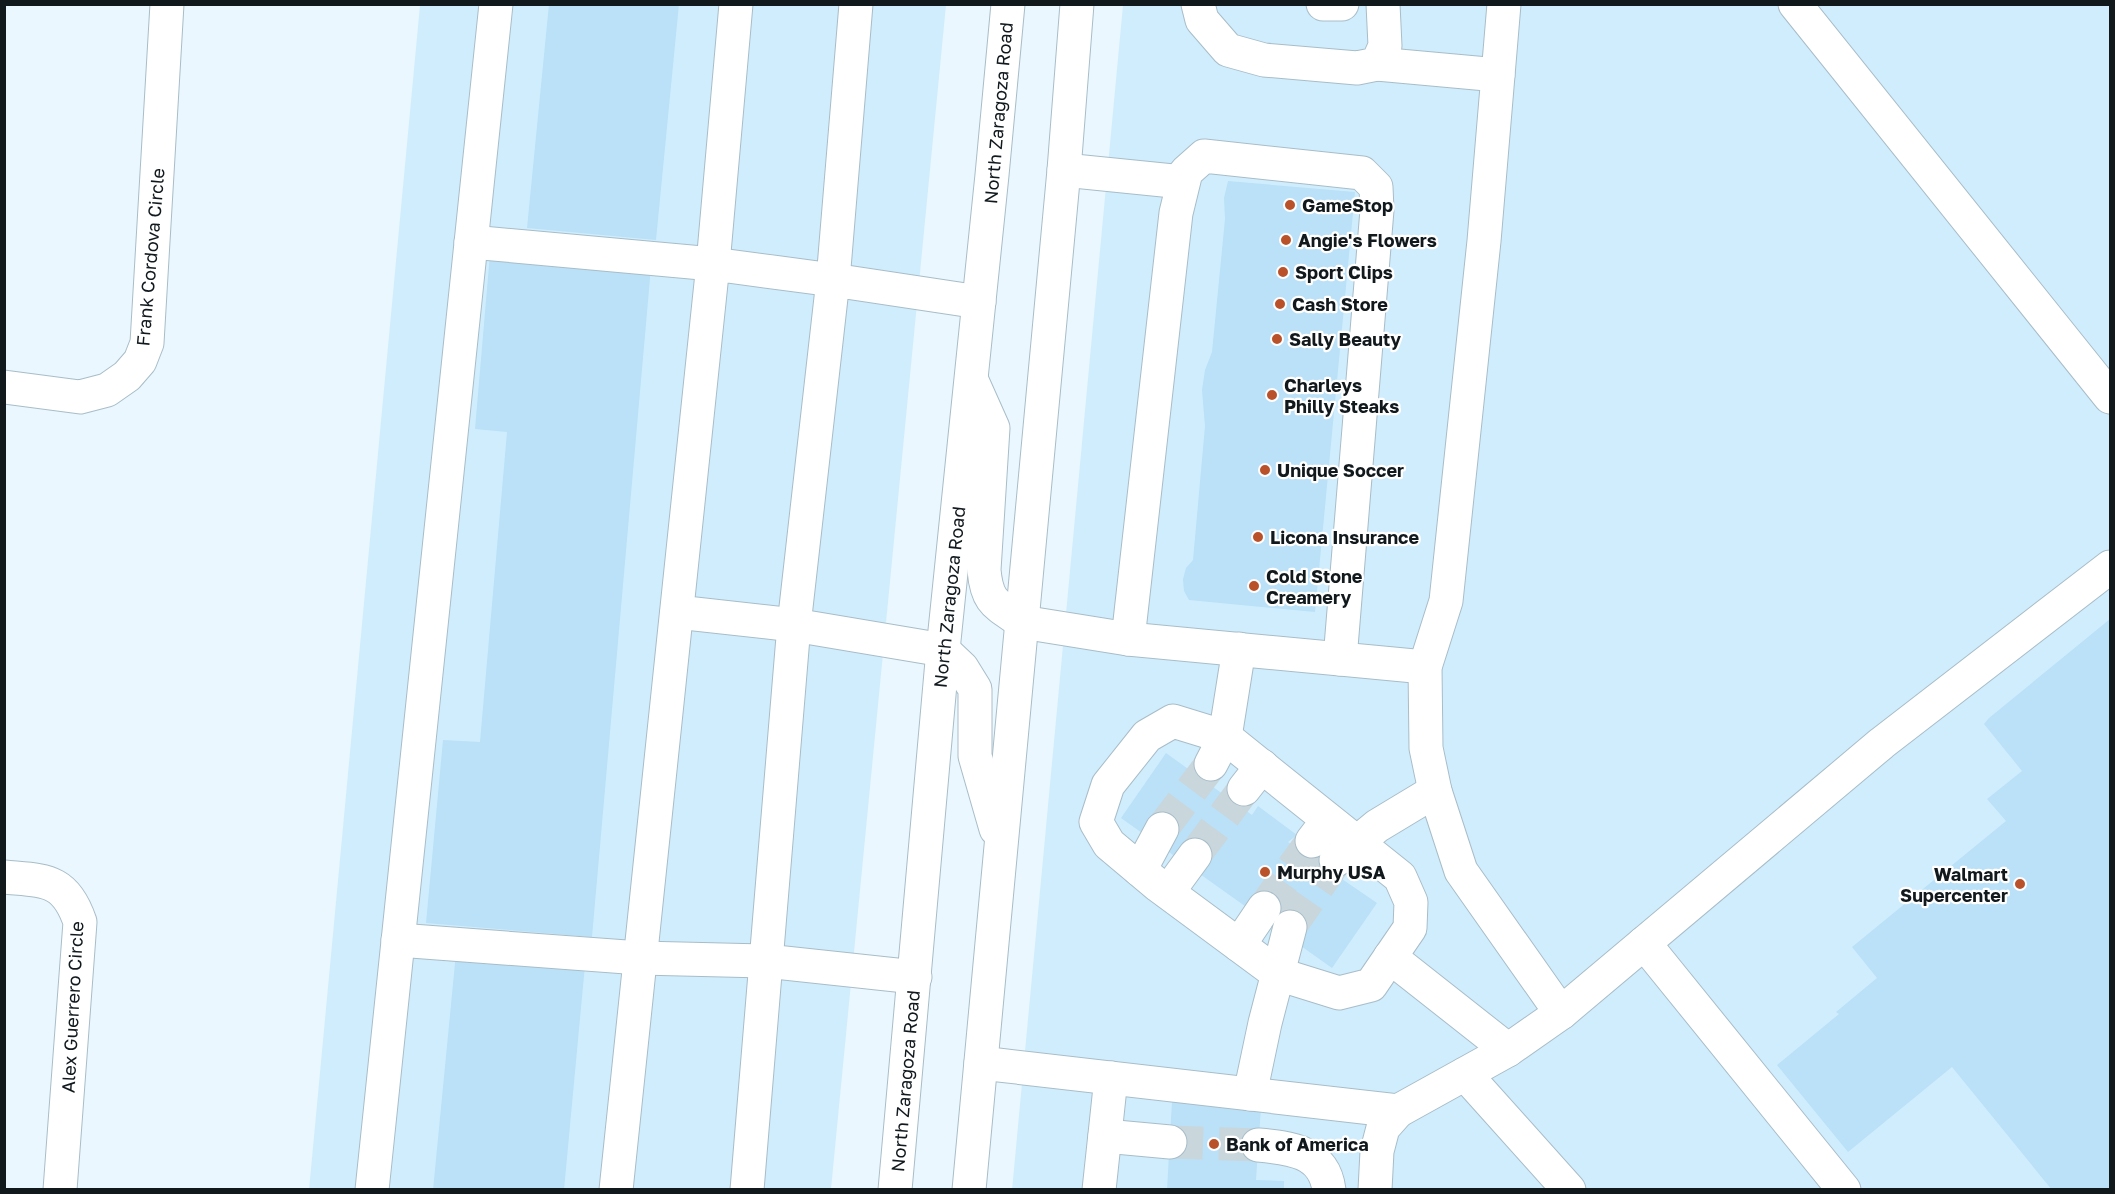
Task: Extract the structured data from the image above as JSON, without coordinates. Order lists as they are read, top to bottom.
{
  "streets": {
    "main road": ["North Zaragoza Road", "Frank Cordova Circle", "Alex Guerrero Circle"]
  },
  "places": [
    "GameStop",
    "Angie's Flowers",
    "Sport Clips",
    "Cash Store",
    "Sally Beauty",
    "Charleys Philly Steaks",
    "Unique Soccer",
    "Licona Insurance",
    "Cold Stone Creamery",
    "Murphy USA",
    "Walmart Supercenter",
    "Bank of America"
  ]
}
